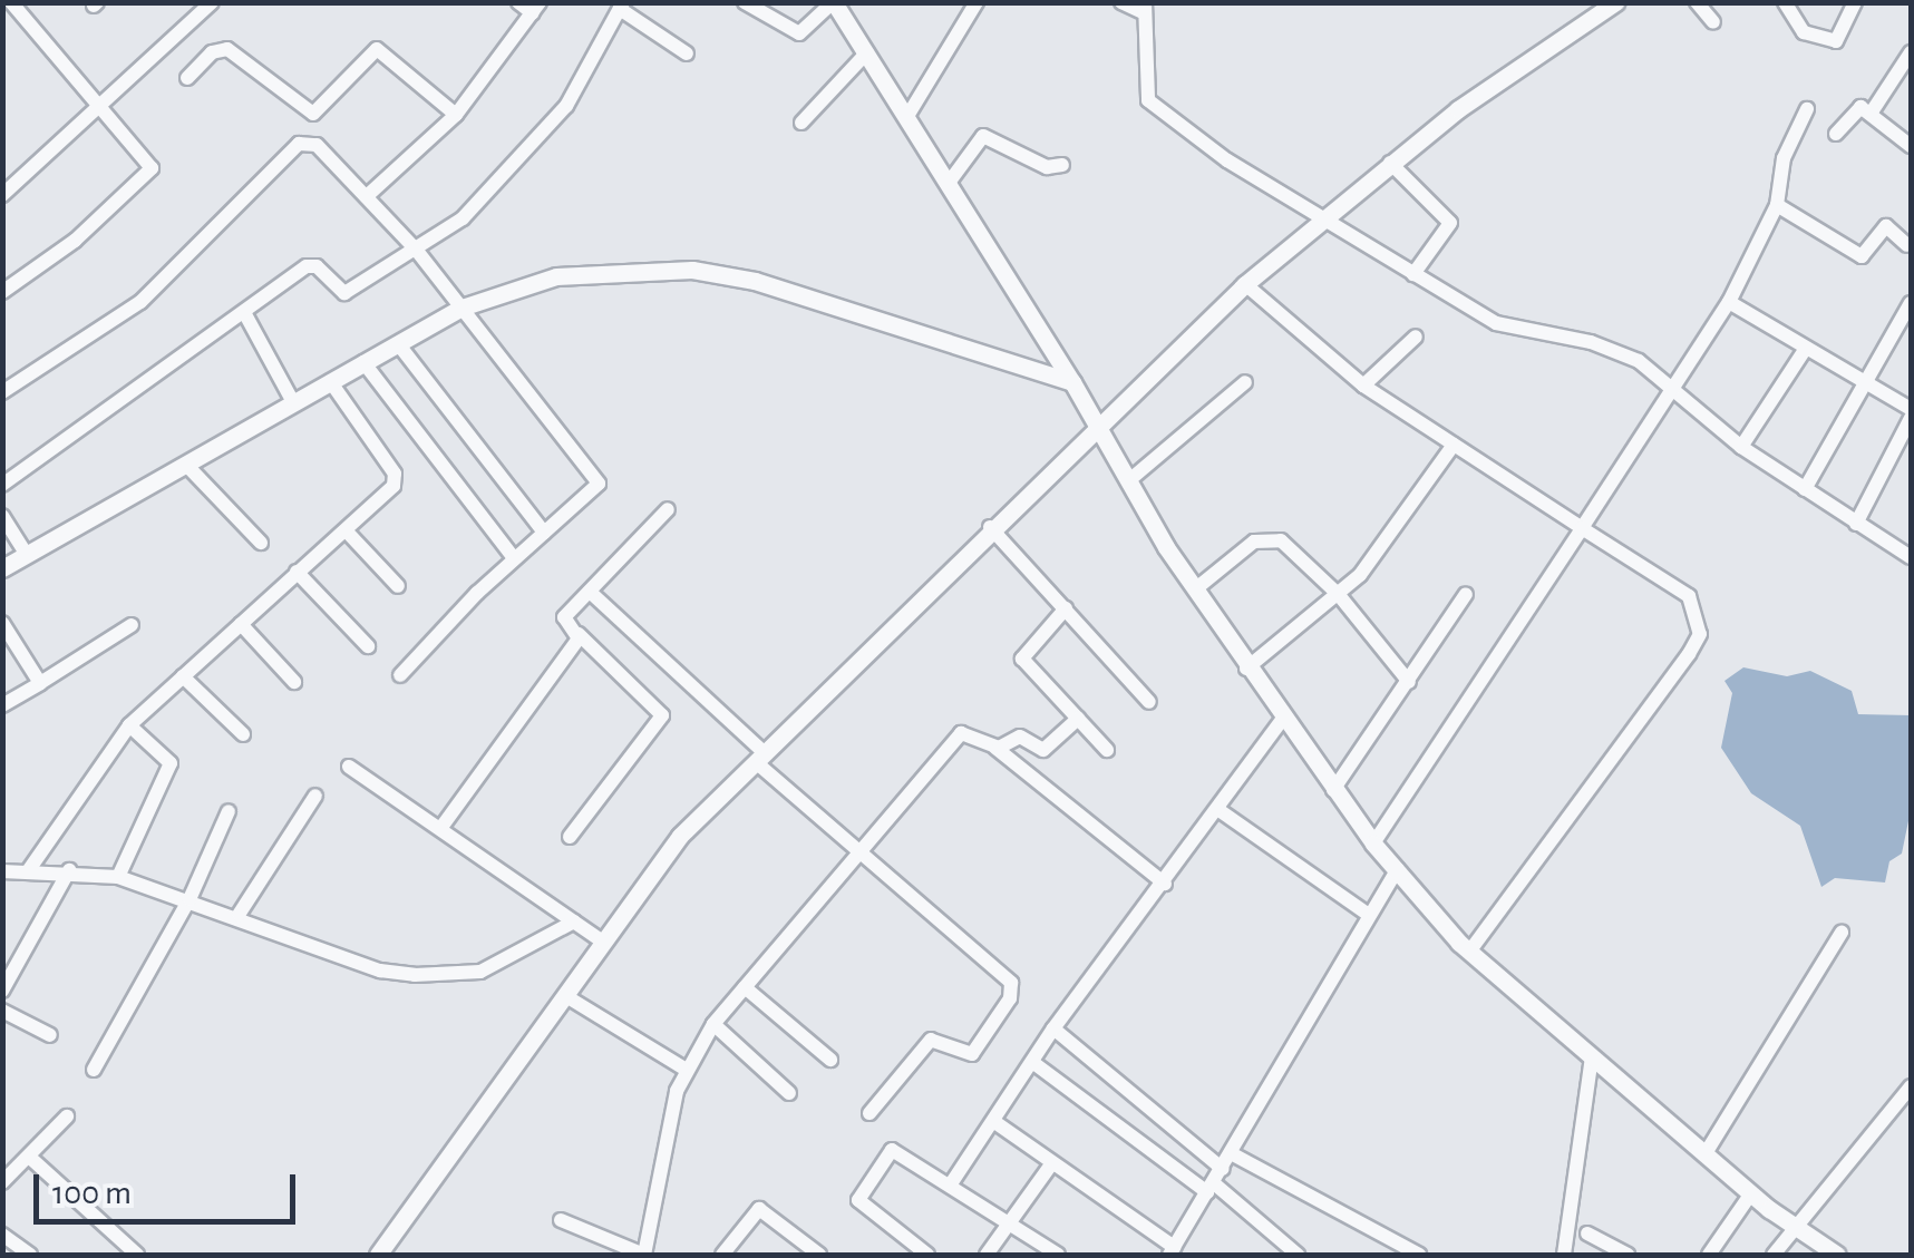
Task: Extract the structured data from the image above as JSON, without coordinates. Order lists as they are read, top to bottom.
{
  "scale_bar": "100 m"
}
